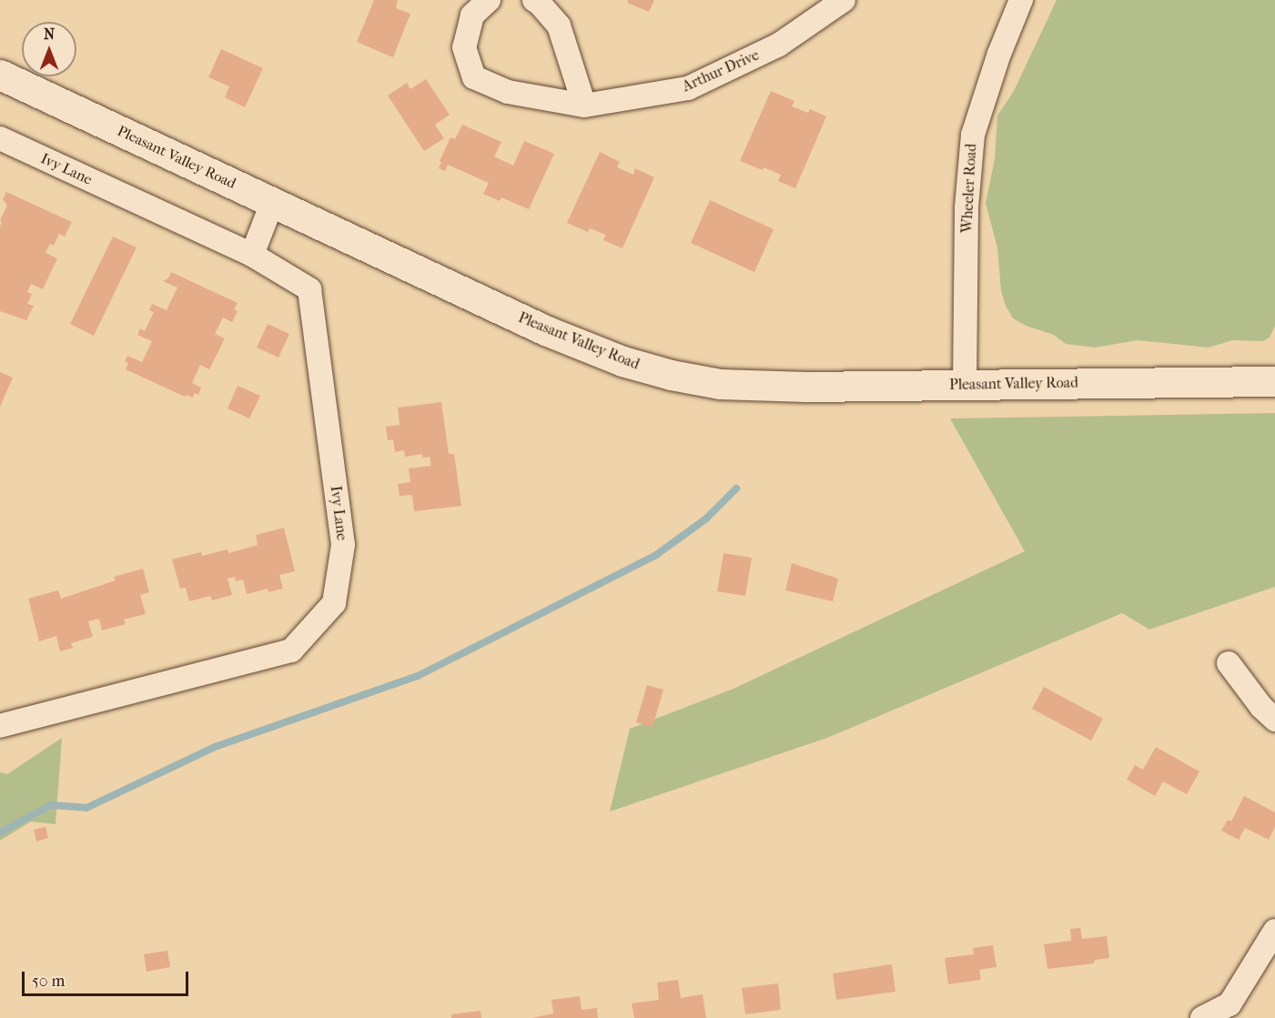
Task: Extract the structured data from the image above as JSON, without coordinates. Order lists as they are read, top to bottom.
{
  "streets": {
    "main road": ["Pleasant Valley Road"],
    "street": ["Arthur Drive", "Ivy Lane", "Wheeler Road"]
  },
  "crossings": [
    ["Pleasant Valley Road", "Wheeler Road"]
  ],
  "scale_bar": "50 m",
  "north": "top"
}
